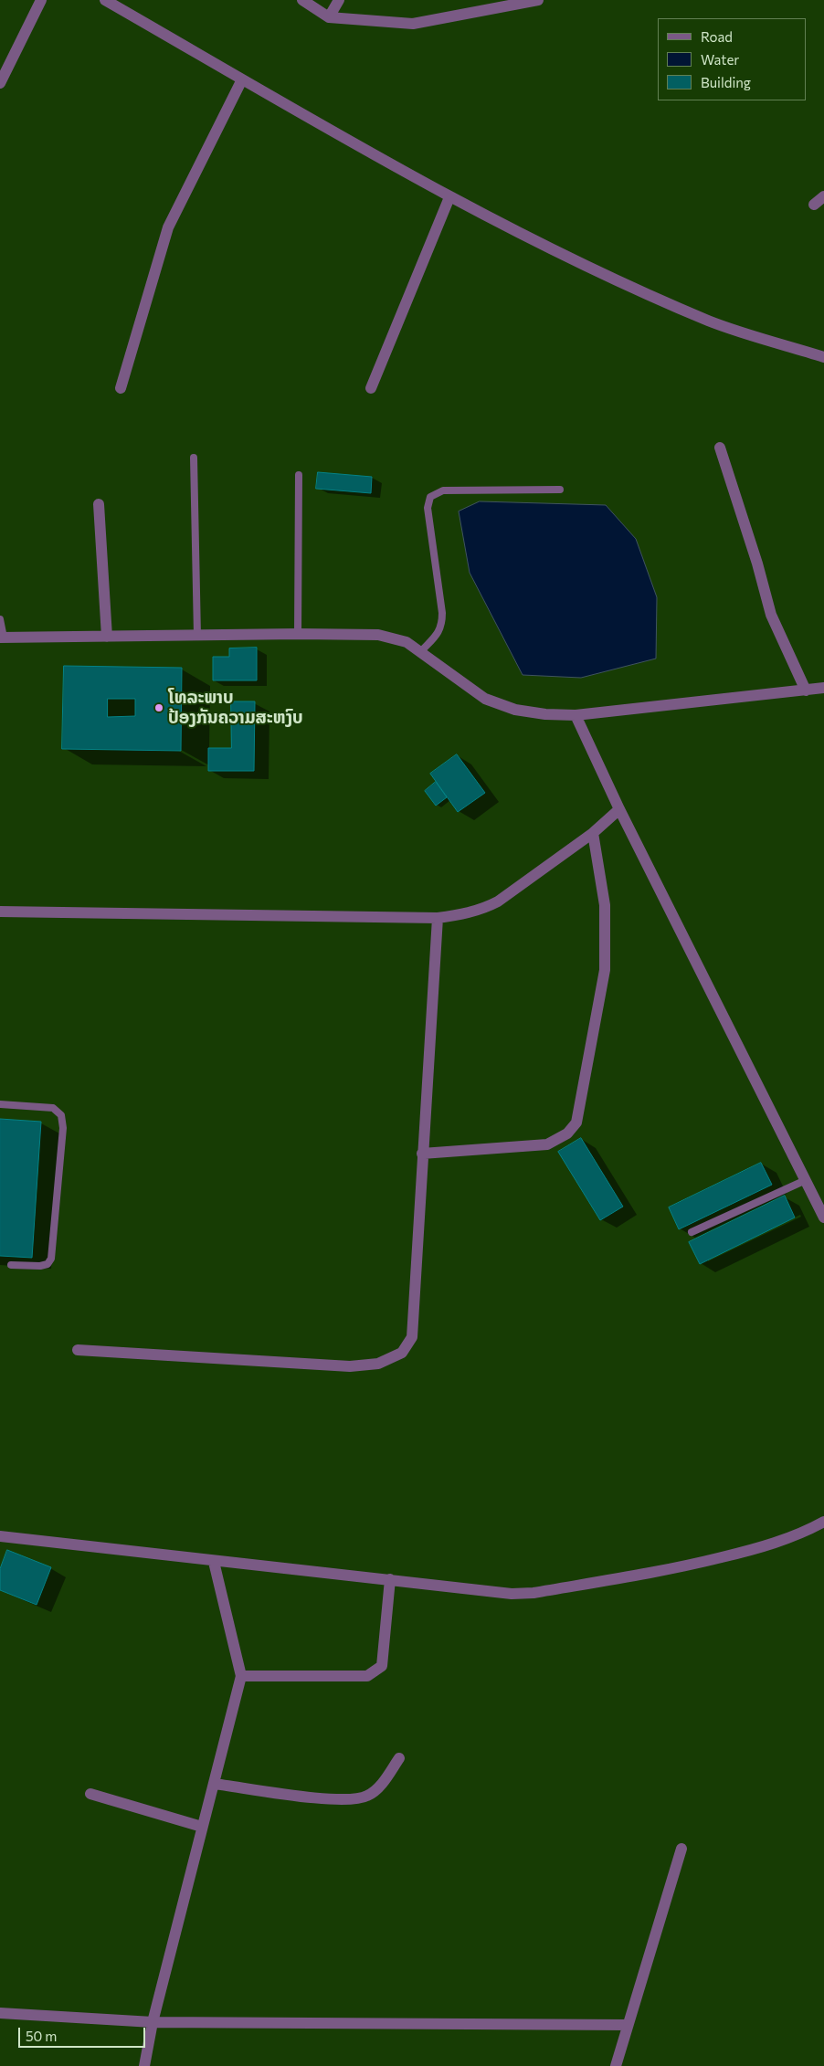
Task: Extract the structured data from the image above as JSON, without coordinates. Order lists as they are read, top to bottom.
{
  "places": ["ໂທລະພາບ ປ້ອງກັນຄວາມສະຫງົບ"],
  "legend": ["Road", "Water", "Building"],
  "scale_bar": "50 m"
}
